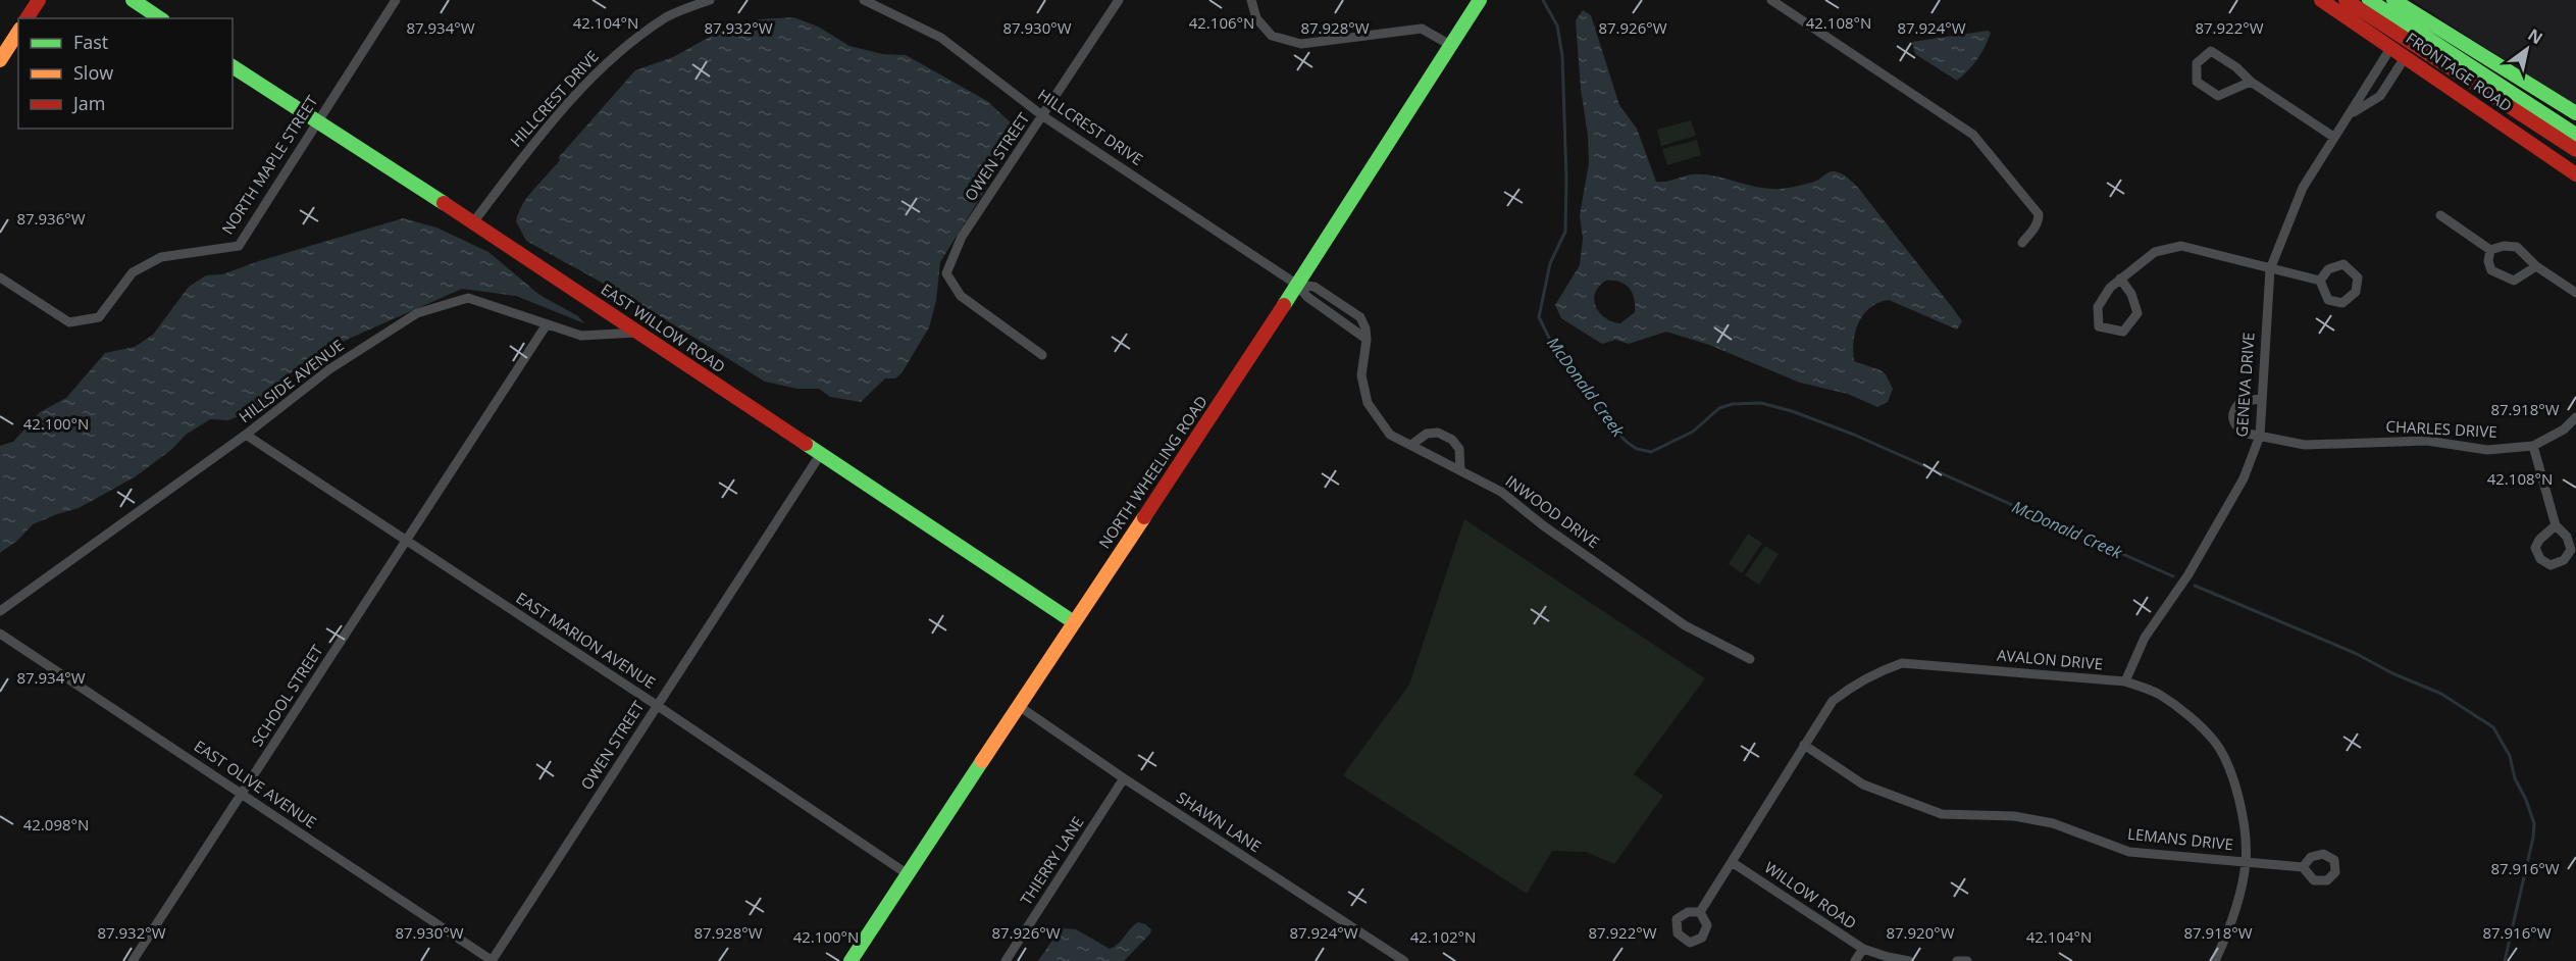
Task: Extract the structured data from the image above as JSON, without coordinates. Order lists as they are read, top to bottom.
{
  "streets": {
    "main road": ["FRONTAGE ROAD", "EAST WILLOW ROAD", "NORTH WHEELING ROAD"],
    "street": [
      "HILLCREST DRIVE",
      "OWEN STREET",
      "NORTH MAPLE STREET",
      "HILLSIDE AVENUE",
      "GENEVA DRIVE",
      "CHARLES DRIVE",
      "INWOOD DRIVE",
      "EAST MARION AVENUE",
      "AVALON DRIVE",
      "SCHOOL STREET",
      "EAST OLIVE AVENUE",
      "SHAWN LANE",
      "LEMANS DRIVE",
      "THIERRY LANE",
      "WILLOW ROAD"
    ]
  },
  "crossings": [
    ["FRONTAGE ROAD", "GENEVA DRIVE"],
    ["HILLCREST DRIVE", "OWEN STREET"],
    ["HILLCREST DRIVE", "EAST WILLOW ROAD"],
    ["HILLCREST DRIVE", "NORTH WHEELING ROAD"],
    ["HILLCREST DRIVE", "INWOOD DRIVE"],
    ["OWEN STREET", "EAST WILLOW ROAD"],
    ["OWEN STREET", "EAST MARION AVENUE"],
    ["OWEN STREET", "EAST OLIVE AVENUE"],
    ["NORTH MAPLE STREET", "EAST WILLOW ROAD"],
    ["EAST WILLOW ROAD", "HILLSIDE AVENUE"],
    ["EAST WILLOW ROAD", "NORTH WHEELING ROAD"],
    ["HILLSIDE AVENUE", "EAST MARION AVENUE"],
    ["HILLSIDE AVENUE", "SCHOOL STREET"],
    ["GENEVA DRIVE", "CHARLES DRIVE"],
    ["GENEVA DRIVE", "AVALON DRIVE"],
    ["NORTH WHEELING ROAD", "INWOOD DRIVE"],
    ["NORTH WHEELING ROAD", "EAST MARION AVENUE"],
    ["NORTH WHEELING ROAD", "SHAWN LANE"],
    ["EAST MARION AVENUE", "SCHOOL STREET"],
    ["AVALON DRIVE", "LEMANS DRIVE"],
    ["AVALON DRIVE", "WILLOW ROAD"],
    ["SCHOOL STREET", "EAST OLIVE AVENUE"],
    ["SHAWN LANE", "THIERRY LANE"]
  ],
  "water": ["McDonald Creek"],
  "legend": ["Fast", "Slow", "Jam"],
  "north": "top right",
  "coordinates": [
    "42.108°N",
    "42.104°N",
    "42.106°N",
    "87.934°W",
    "87.932°W",
    "87.928°W",
    "87.926°W",
    "87.924°W",
    "87.922°W",
    "87.930°W",
    "87.936°W",
    "87.918°W",
    "42.100°N",
    "42.098°N",
    "87.916°W",
    "87.920°W",
    "42.102°N"
  ]
}
